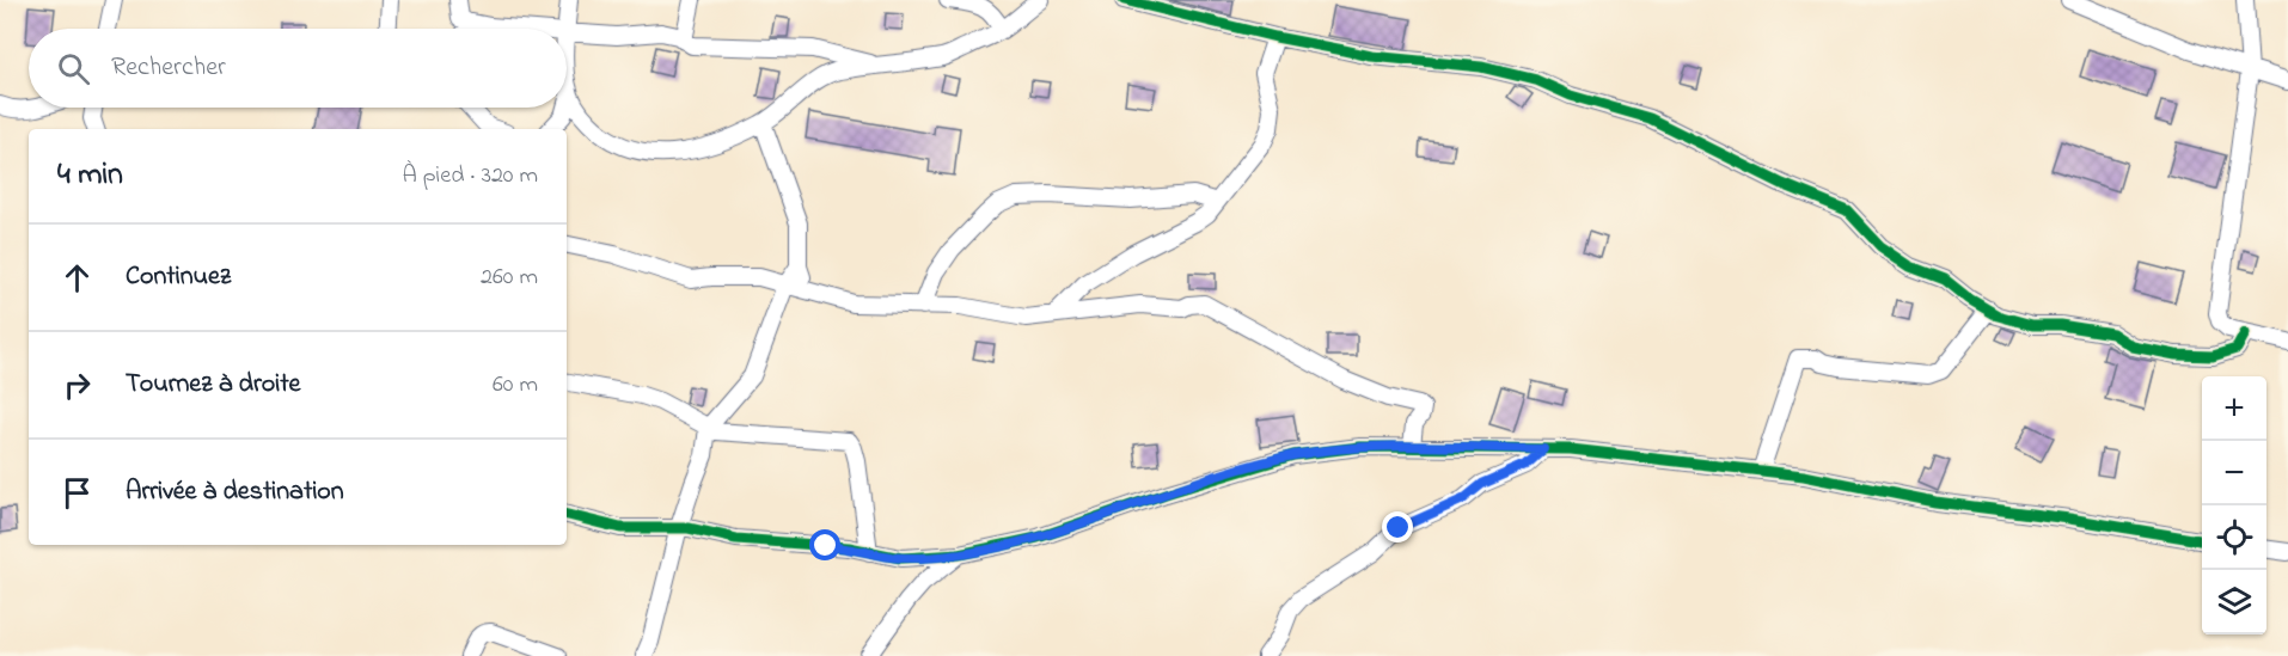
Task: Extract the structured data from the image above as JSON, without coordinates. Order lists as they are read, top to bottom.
{
  "page": {
    "search": "Rechercher",
    "heading": ["4 min", "À pied · 320 m"],
    "list": [
      ["Continuez", "260 m"],
      ["Tournez à droite", "60 m"],
      "Arrivée à destination"
    ],
    "map_buttons": ["+", "−"]
  }
}
